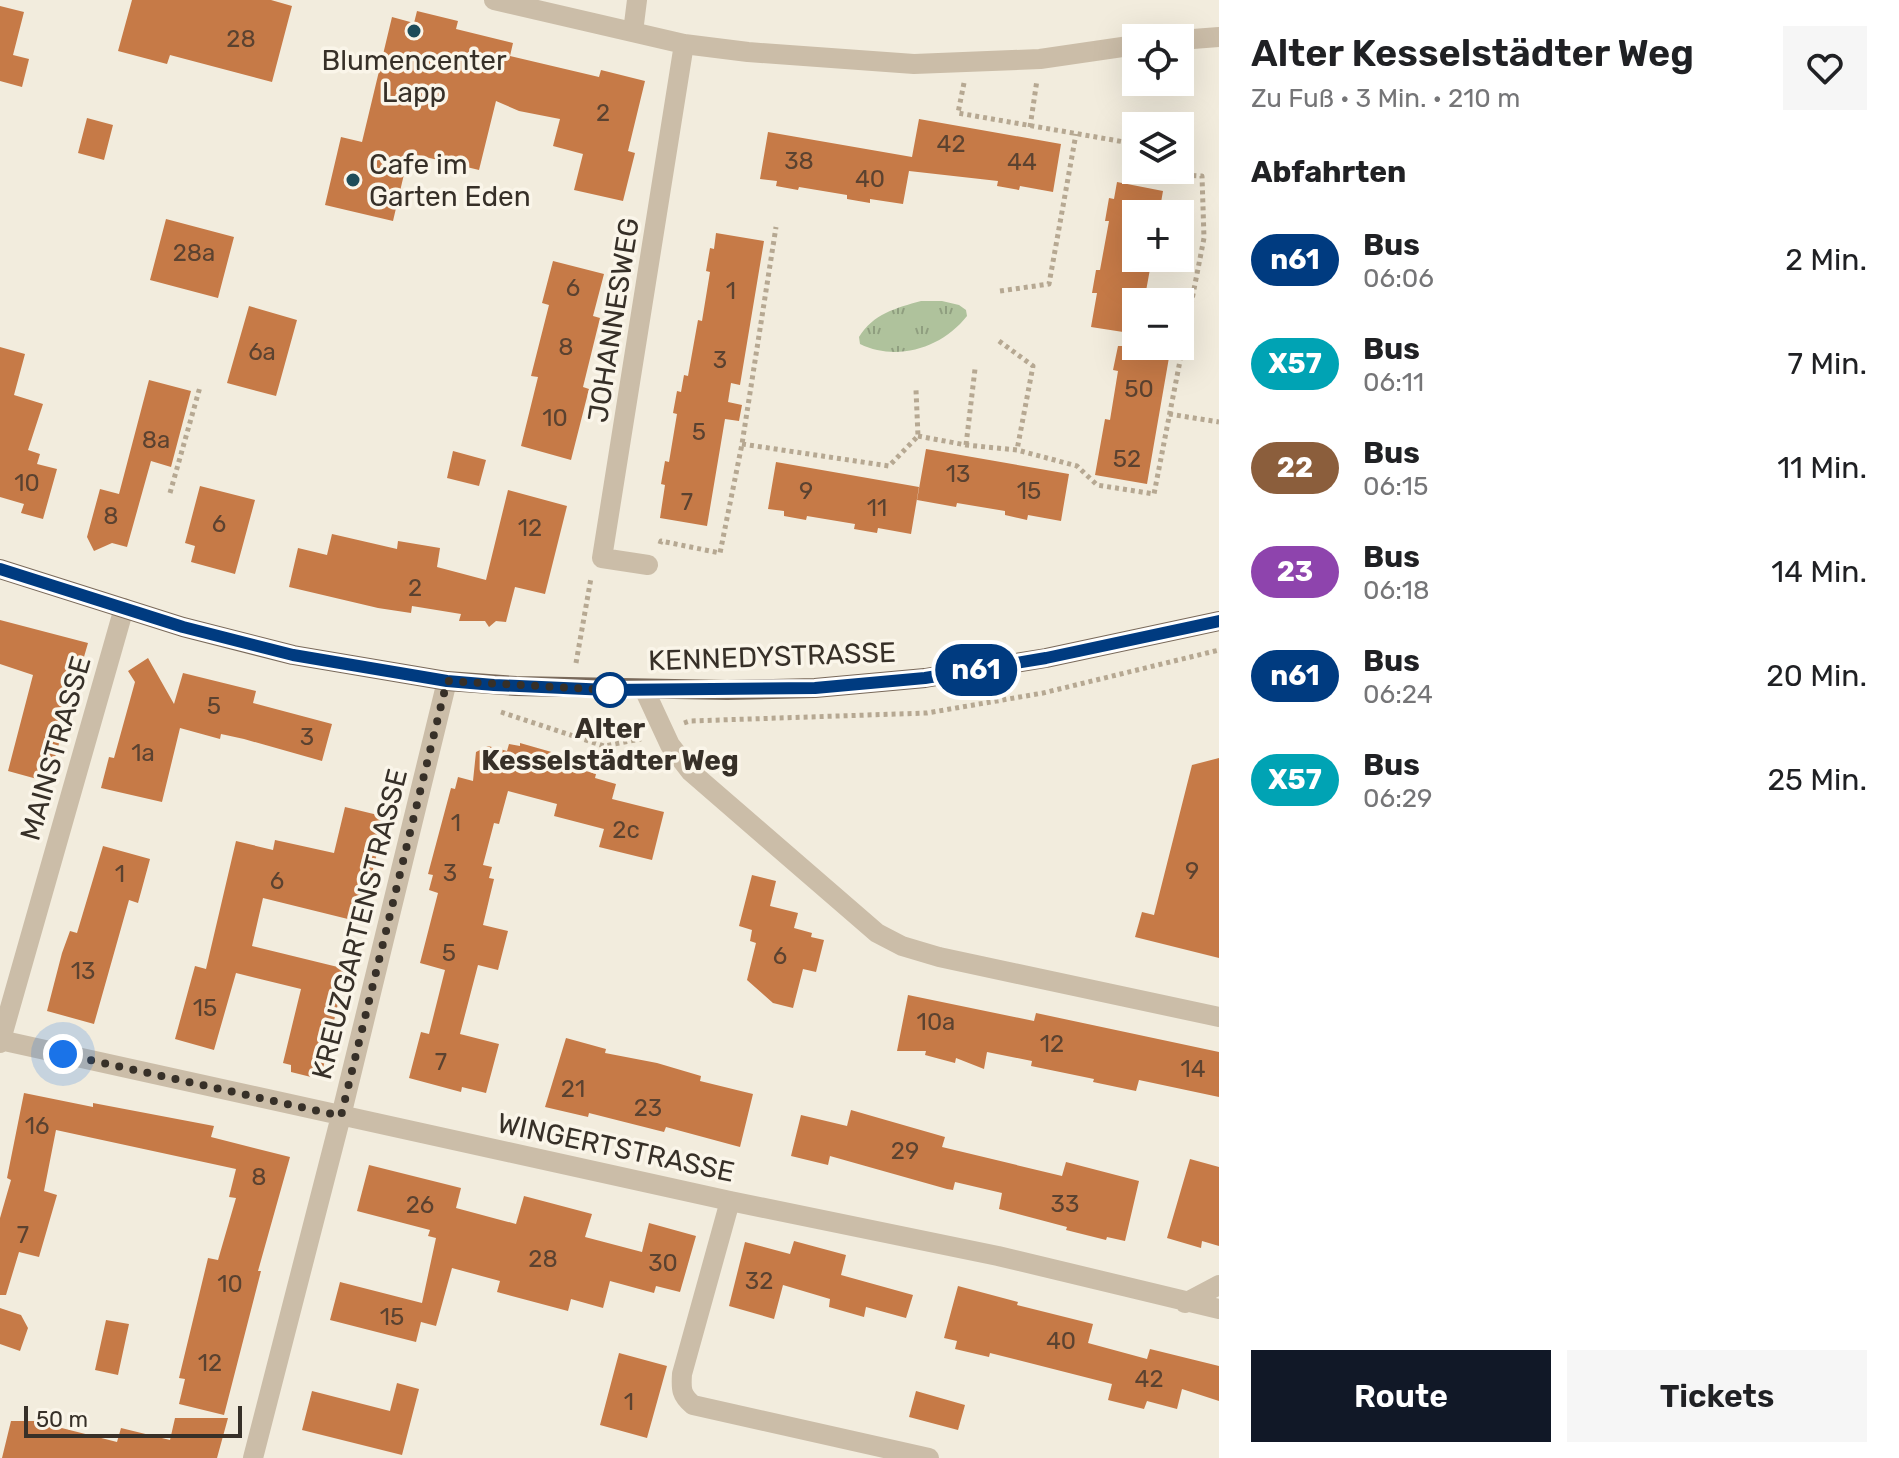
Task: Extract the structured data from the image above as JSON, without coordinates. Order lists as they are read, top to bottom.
{
  "streets": {
    "main road": ["KENNEDYSTRASSE"],
    "street": [
      "JOHANNESWEG",
      "MAINSTRASSE",
      "KREUZGARTENSTRASSE",
      "WINGERTSTRASSE"
    ]
  },
  "crossings": [
    ["KENNEDYSTRASSE", "MAINSTRASSE"],
    ["KENNEDYSTRASSE", "KREUZGARTENSTRASSE"],
    ["MAINSTRASSE", "WINGERTSTRASSE"],
    ["KREUZGARTENSTRASSE", "WINGERTSTRASSE"]
  ],
  "places": ["Blumencenter Lapp", "Cafe im Garten Eden", "Alter Kesselstädter Weg"],
  "lines": ["bus line n61"],
  "house_numbers": [
    "28",
    "2",
    "42",
    "38",
    "44",
    "40",
    "28a",
    "6",
    "1",
    "8",
    "6a",
    "3",
    "50",
    "10",
    "5",
    "8a",
    "52",
    "13",
    "10",
    "9",
    "15",
    "7",
    "11",
    "8",
    "6",
    "12",
    "2",
    "5",
    "3",
    "1a",
    "1",
    "2c",
    "9",
    "3",
    "1",
    "6",
    "5",
    "6",
    "13",
    "15",
    "10a",
    "12",
    "7",
    "14",
    "21",
    "23",
    "16",
    "29",
    "8",
    "33",
    "26",
    "7",
    "28",
    "30",
    "32",
    "10",
    "15",
    "40",
    "12",
    "42",
    "1"
  ],
  "scale_bar": "50 m",
  "page": {
    "on_map": "n61",
    "heading": [
      ["Alter Kesselstädter Weg", "Zu Fuß · 3 Min. · 210 m"],
      "Abfahrten"
    ],
    "map_buttons": ["+", "−"],
    "list": [
      {
        "mark": "n61",
        "name": "Bus",
        "note": "06:06",
        "value": "2 Min."
      },
      {
        "mark": "X57",
        "name": "Bus",
        "note": "06:11",
        "value": "7 Min."
      },
      {
        "mark": "22",
        "name": "Bus",
        "note": "06:15",
        "value": "11 Min."
      },
      {
        "mark": "23",
        "name": "Bus",
        "note": "06:18",
        "value": "14 Min."
      },
      {
        "mark": "n61",
        "name": "Bus",
        "note": "06:24",
        "value": "20 Min."
      },
      {
        "mark": "X57",
        "name": "Bus",
        "note": "06:29",
        "value": "25 Min."
      }
    ],
    "buttons": ["Route", "Tickets"],
    "scale": "50 m"
  }
}
